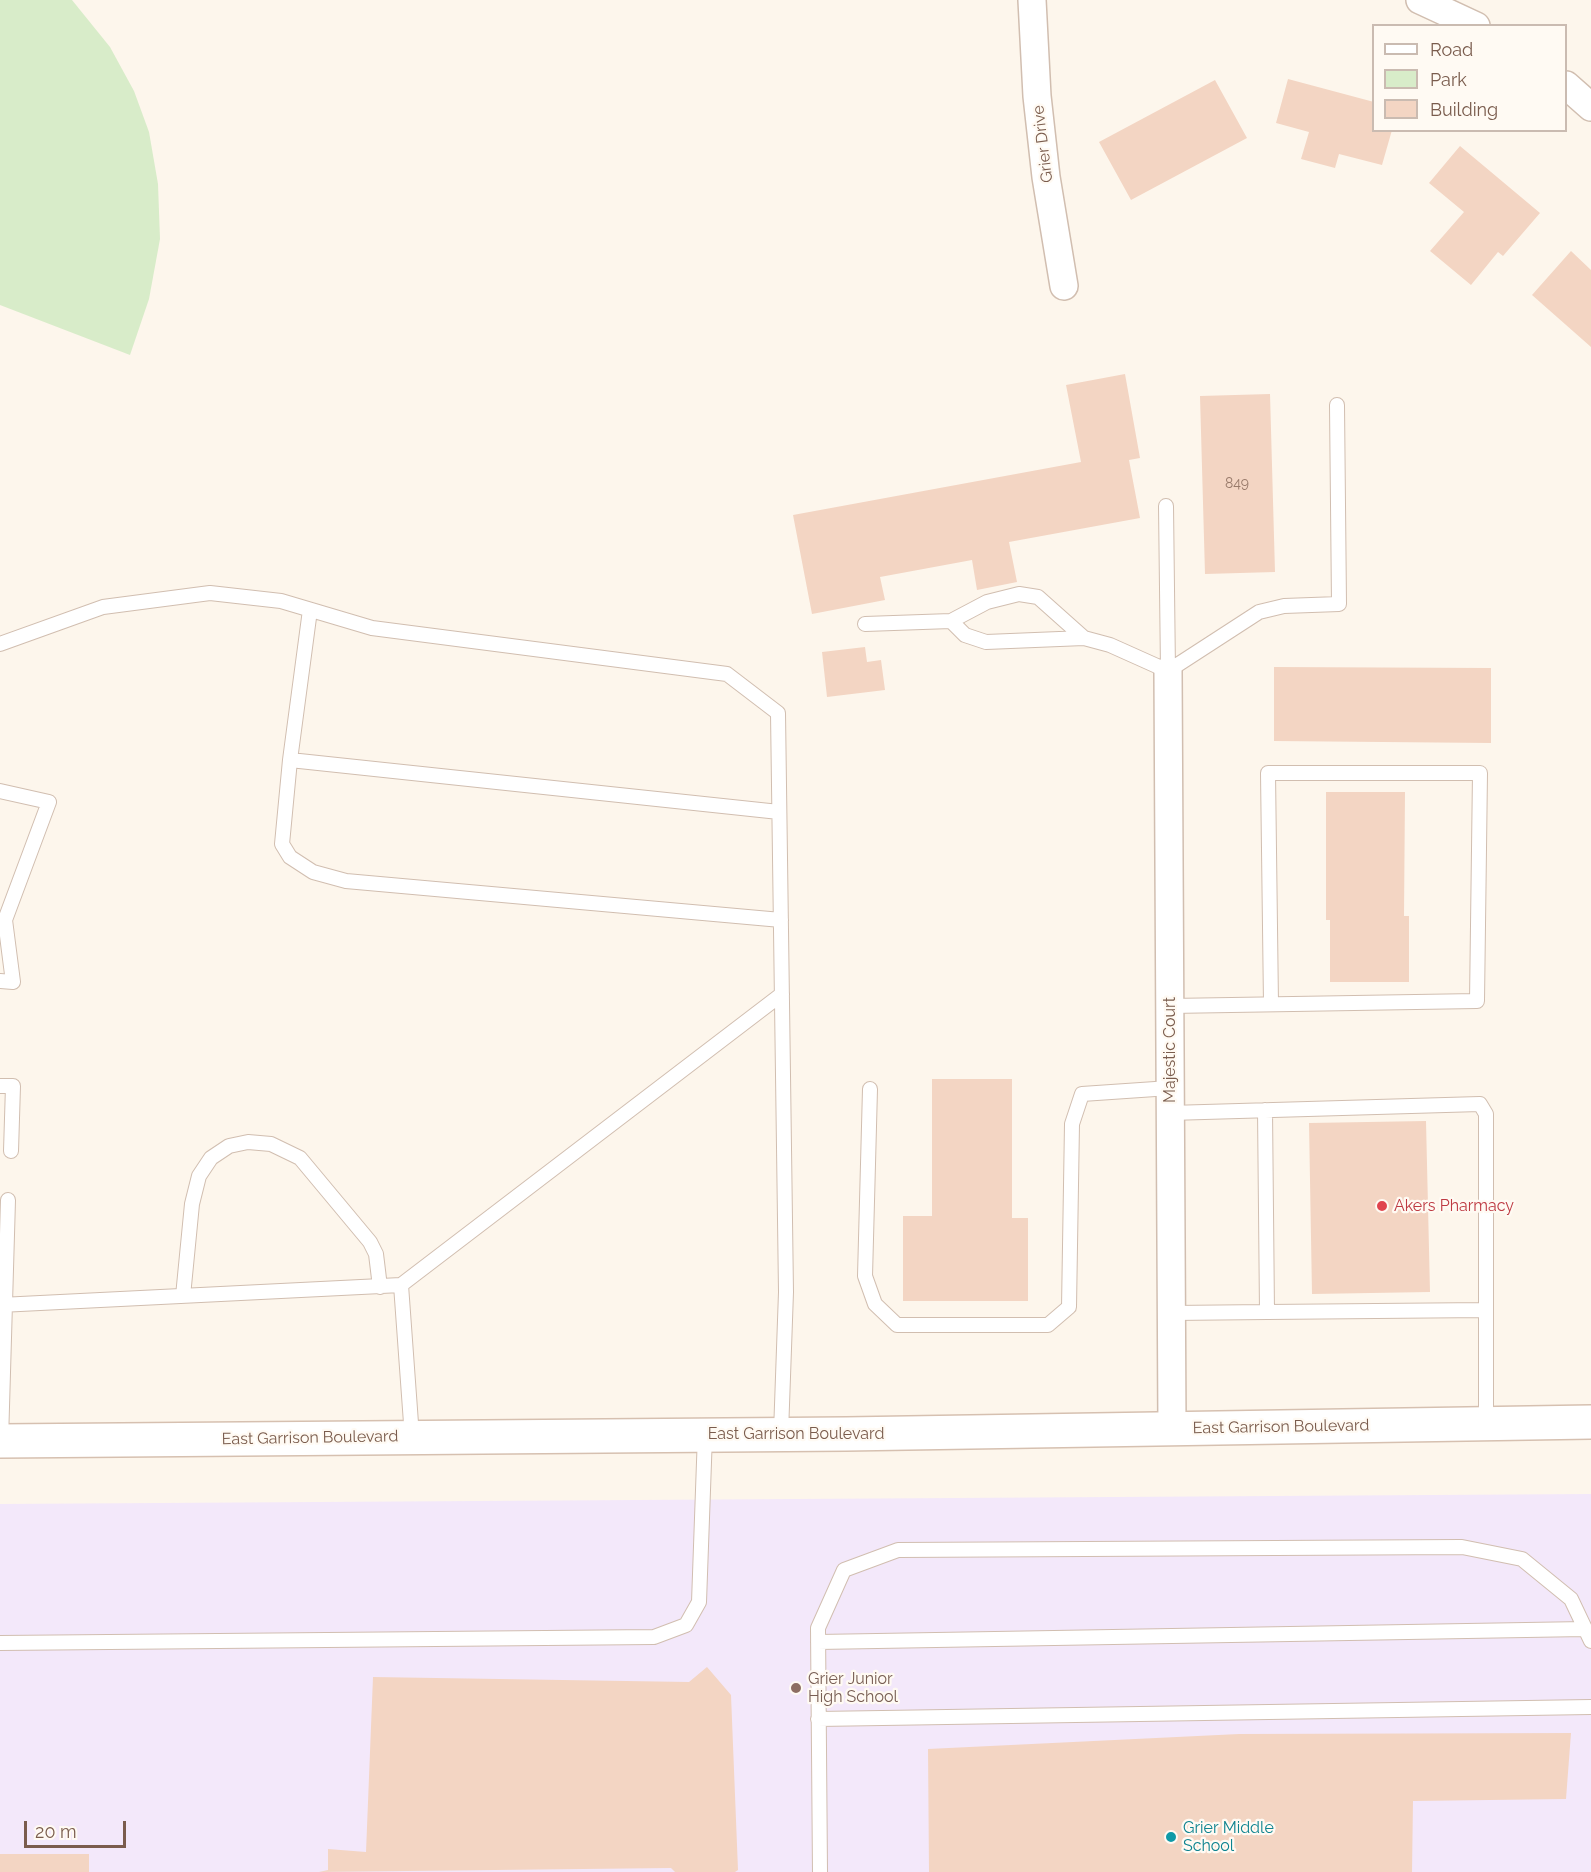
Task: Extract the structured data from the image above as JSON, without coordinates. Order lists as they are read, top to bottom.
{
  "streets": {
    "main road": ["East Garrison Boulevard"],
    "street": ["Grier Drive", "Majestic Court"]
  },
  "crossings": [
    ["Majestic Court", "East Garrison Boulevard"]
  ],
  "places": ["Akers Pharmacy", "Grier Junior High School", "Grier Middle School"],
  "house_numbers": ["849"],
  "legend": ["Road", "Park", "Building"],
  "scale_bar": "20 m"
}
